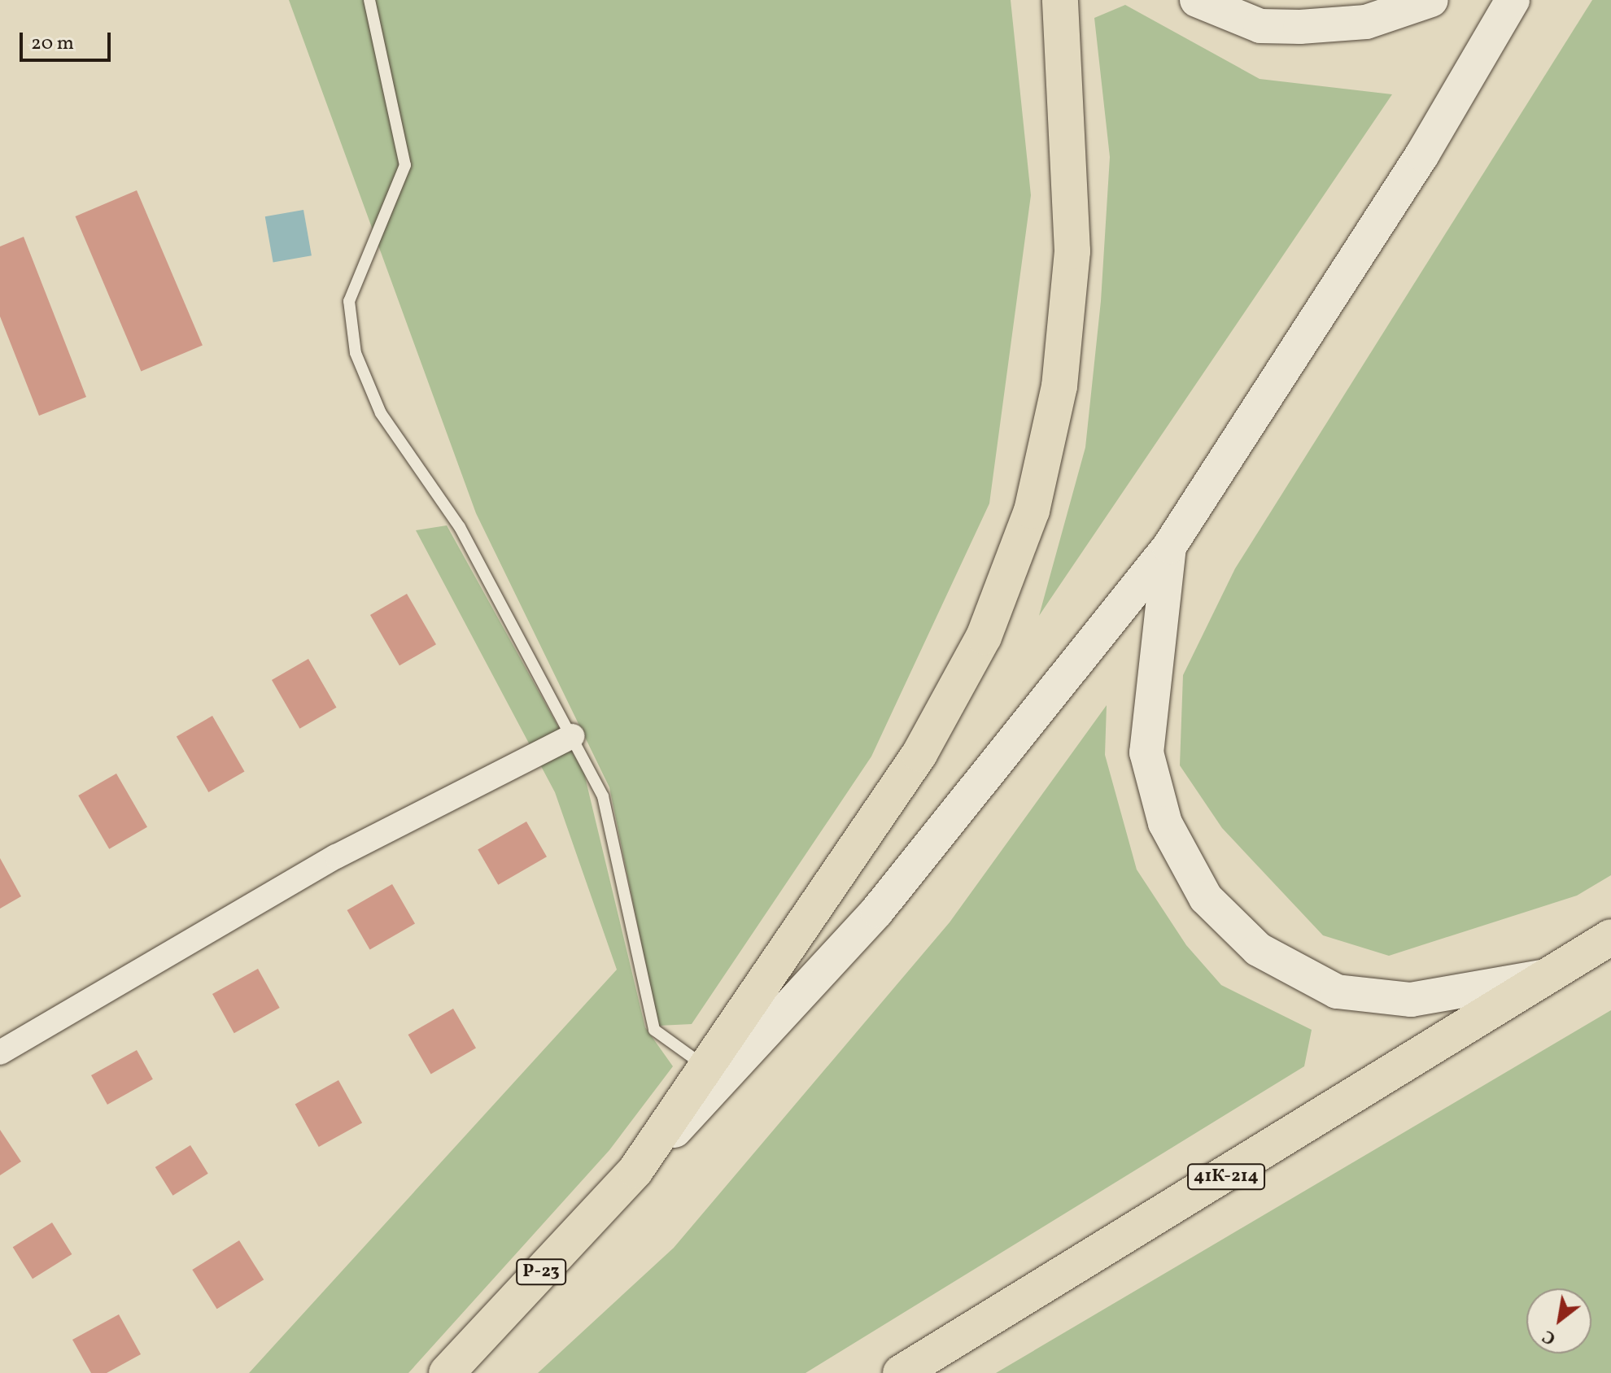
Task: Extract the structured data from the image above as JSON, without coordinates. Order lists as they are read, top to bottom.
{
  "streets": {
    "main road": ["41К-214", "Р-23"]
  },
  "crossings": [
    ["41К-214", "Р-23"]
  ],
  "scale_bar": "20 m",
  "north": "bottom left"
}
